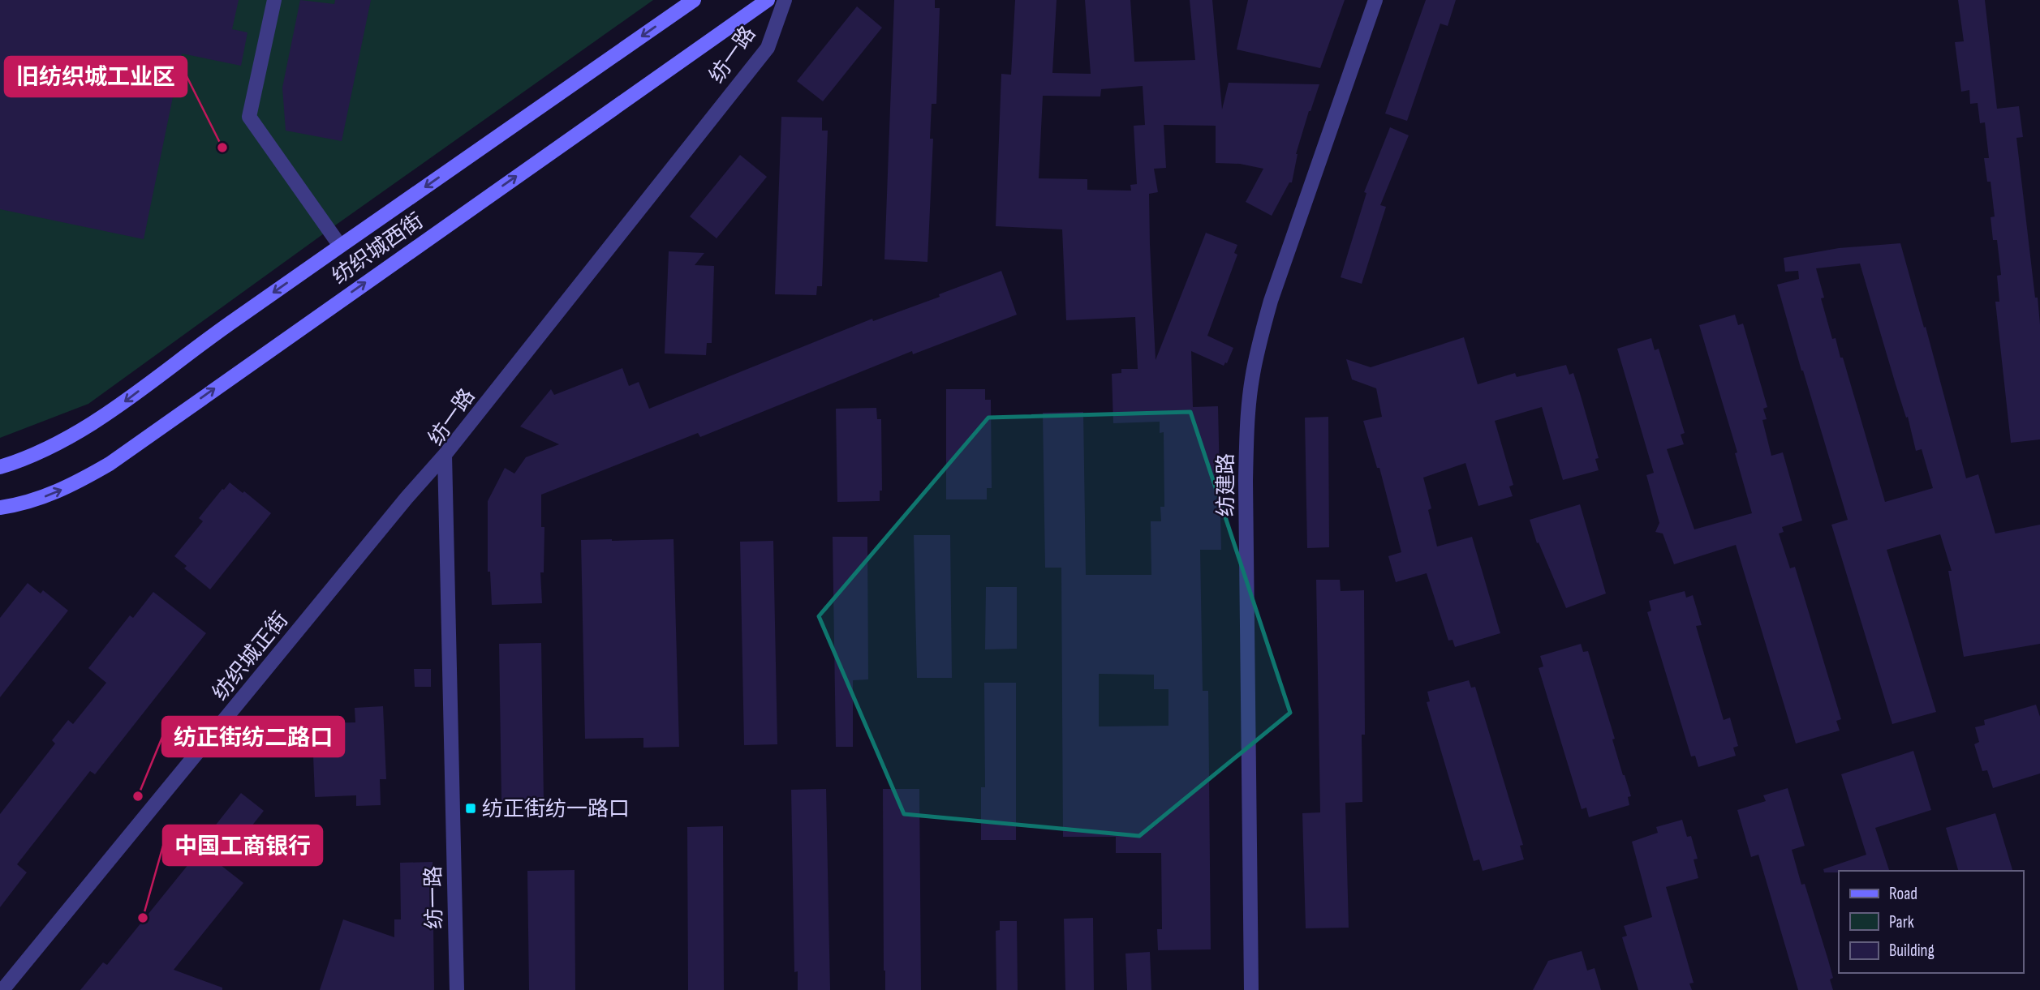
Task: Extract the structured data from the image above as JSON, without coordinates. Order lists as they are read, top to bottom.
{
  "streets": {
    "main road": ["纺织城西街"],
    "street": ["纺一路", "纺建路", "纺织城正街"]
  },
  "crossings": [
    ["纺一路", "纺织城正街"]
  ],
  "places": {
    "other": ["旧纺织城工业区", "纺正街纺二路口", "中国工商银行"],
    "transit": ["纺正街纺一路口"]
  },
  "legend": ["Road", "Park", "Building"]
}
